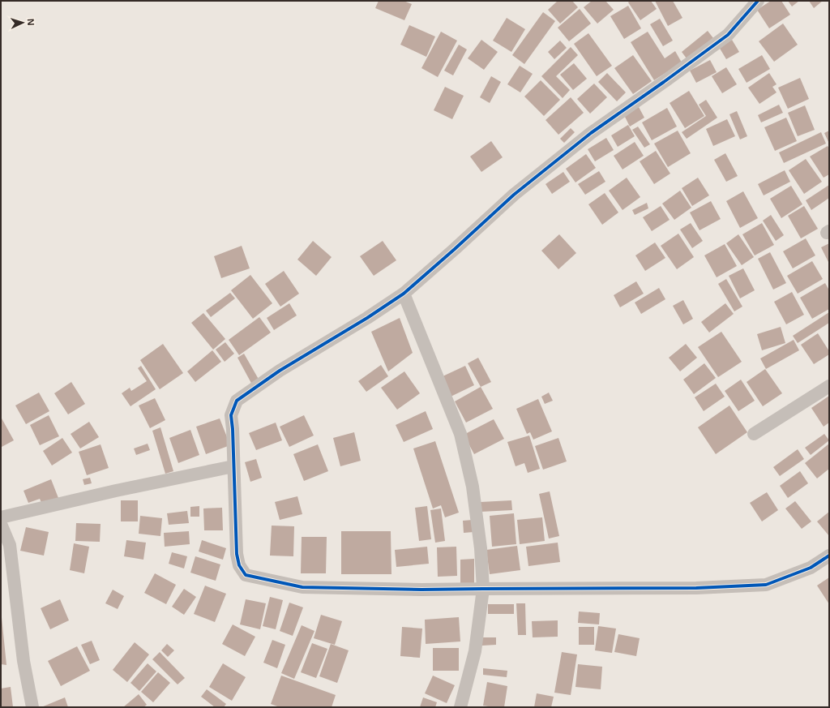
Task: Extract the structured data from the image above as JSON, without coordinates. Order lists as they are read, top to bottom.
{
  "north": "right"
}
